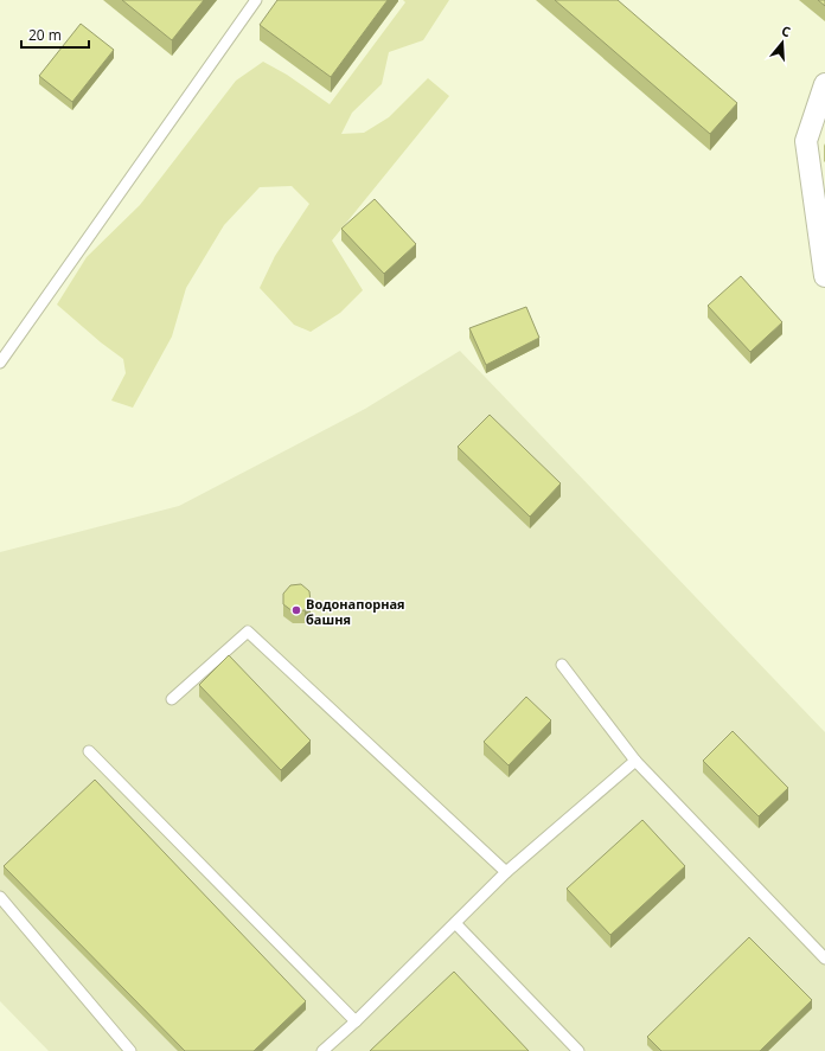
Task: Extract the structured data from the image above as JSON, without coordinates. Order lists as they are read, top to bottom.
{
  "places": ["Водонапорная башня"],
  "scale_bar": "20 m",
  "north": "top"
}
